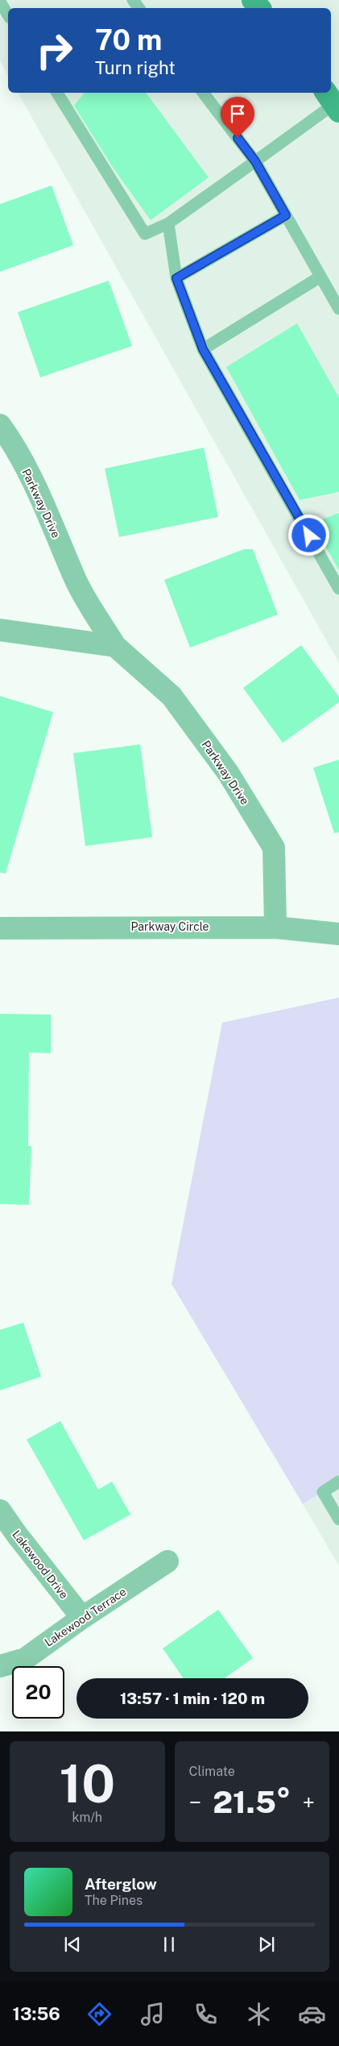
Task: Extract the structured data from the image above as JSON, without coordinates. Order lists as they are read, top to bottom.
{
  "streets": {
    "street": [
      "Parkway Drive",
      "Parkway Circle",
      "Lakewood Drive",
      "Lakewood Terrace"
    ]
  },
  "crossings": [
    ["Parkway Drive", "Parkway Circle"],
    ["Lakewood Drive", "Lakewood Terrace"]
  ],
  "page": {
    "turn": ["70 m", "Turn right"],
    "limit": "20",
    "trip": "13:57 · 1 min · 120 m",
    "tile": [
      ["10", "km/h"],
      "Climate"
    ],
    "heat": ["−", "21.5°", "+"],
    "song": ["Afterglow", "The Pines"],
    "tabs": "13:56"
  }
}
